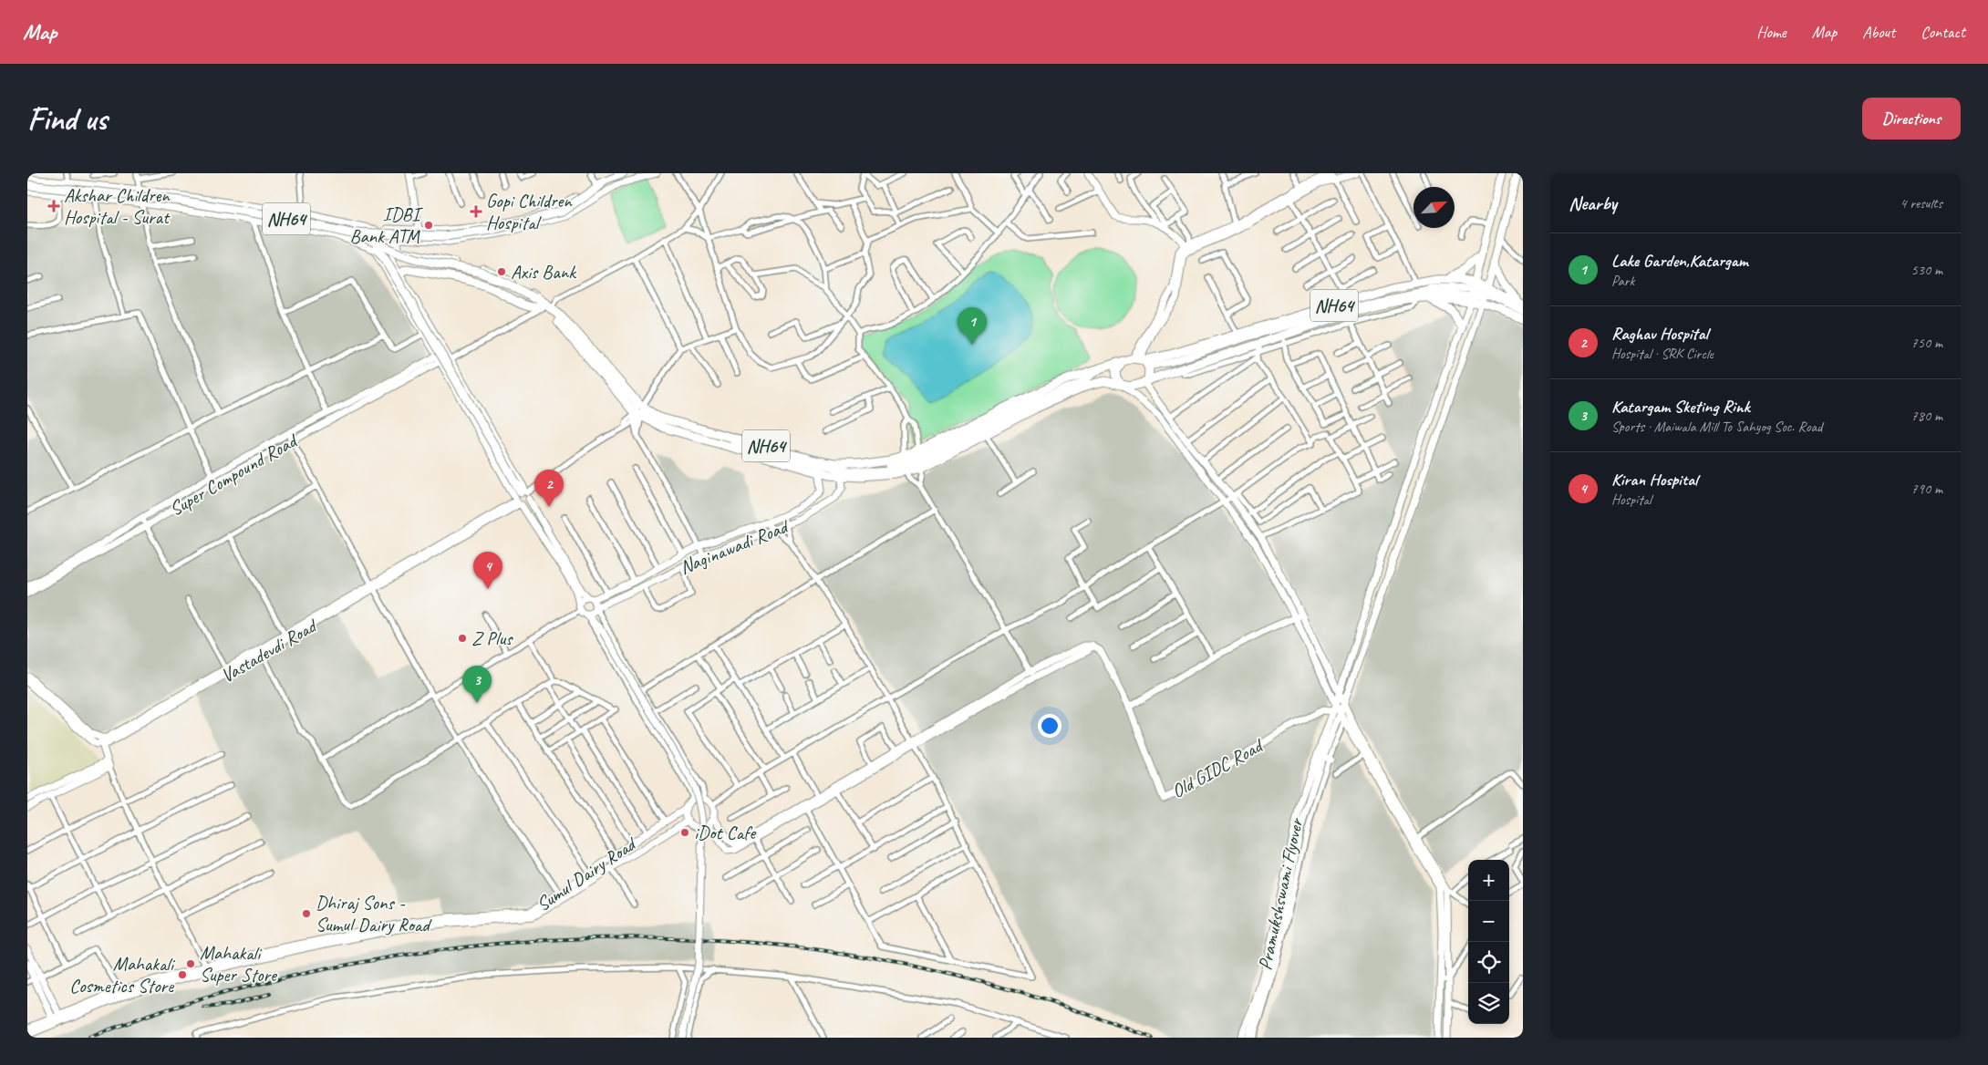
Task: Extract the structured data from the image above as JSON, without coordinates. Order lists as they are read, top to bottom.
{
  "streets": {
    "highway": ["NH64"],
    "street": [
      "Super Compound Road",
      "Naginawadi Road",
      "Vastadevdi Road",
      "Old GIDC Road",
      "Sumul Dairy Road",
      "Pramukshswami Flyover"
    ]
  },
  "crossings": [
    ["NH64", "Naginawadi Road"],
    ["NH64", "Vastadevdi Road"],
    ["NH64", "Pramukshswami Flyover"],
    ["Old GIDC Road", "Pramukshswami Flyover"]
  ],
  "places": {
    "health": ["Akshar Children Hospital - Surat", "Gopi Children Hospital"],
    "other": [
      "IDBI Bank ATM",
      "Axis Bank",
      "Z Plus",
      "iDot Cafe",
      "Dhiraj Sons - Sumul Dairy Road",
      "Mahakali Super Store",
      "Mahakali Cosmetics Store"
    ]
  },
  "north": "top right",
  "page": {
    "header": "Map",
    "nav": [
      "Home",
      "Map",
      "About",
      "Contact"
    ],
    "buttons": "Directions",
    "title": "Find us",
    "heading": ["Nearby", "4 results"],
    "list": [
      {
        "mark": "1",
        "name": "Lake Garden,Katargam",
        "note": "Park",
        "value": "530 m"
      },
      {
        "mark": "2",
        "name": "Raghav Hospital",
        "note": "Hospital · SRK Circle",
        "value": "750 m"
      },
      {
        "mark": "3",
        "name": "Katargam Sketing Rink",
        "note": "Sports · Maiwala Mill To Sahyog Soc. Road",
        "value": "780 m"
      },
      {
        "mark": "4",
        "name": "Kiran Hospital",
        "note": "Hospital",
        "value": "790 m"
      }
    ],
    "pins": [
      "1",
      "2",
      "4",
      "3"
    ],
    "map_buttons": ["+", "−"]
  }
}
